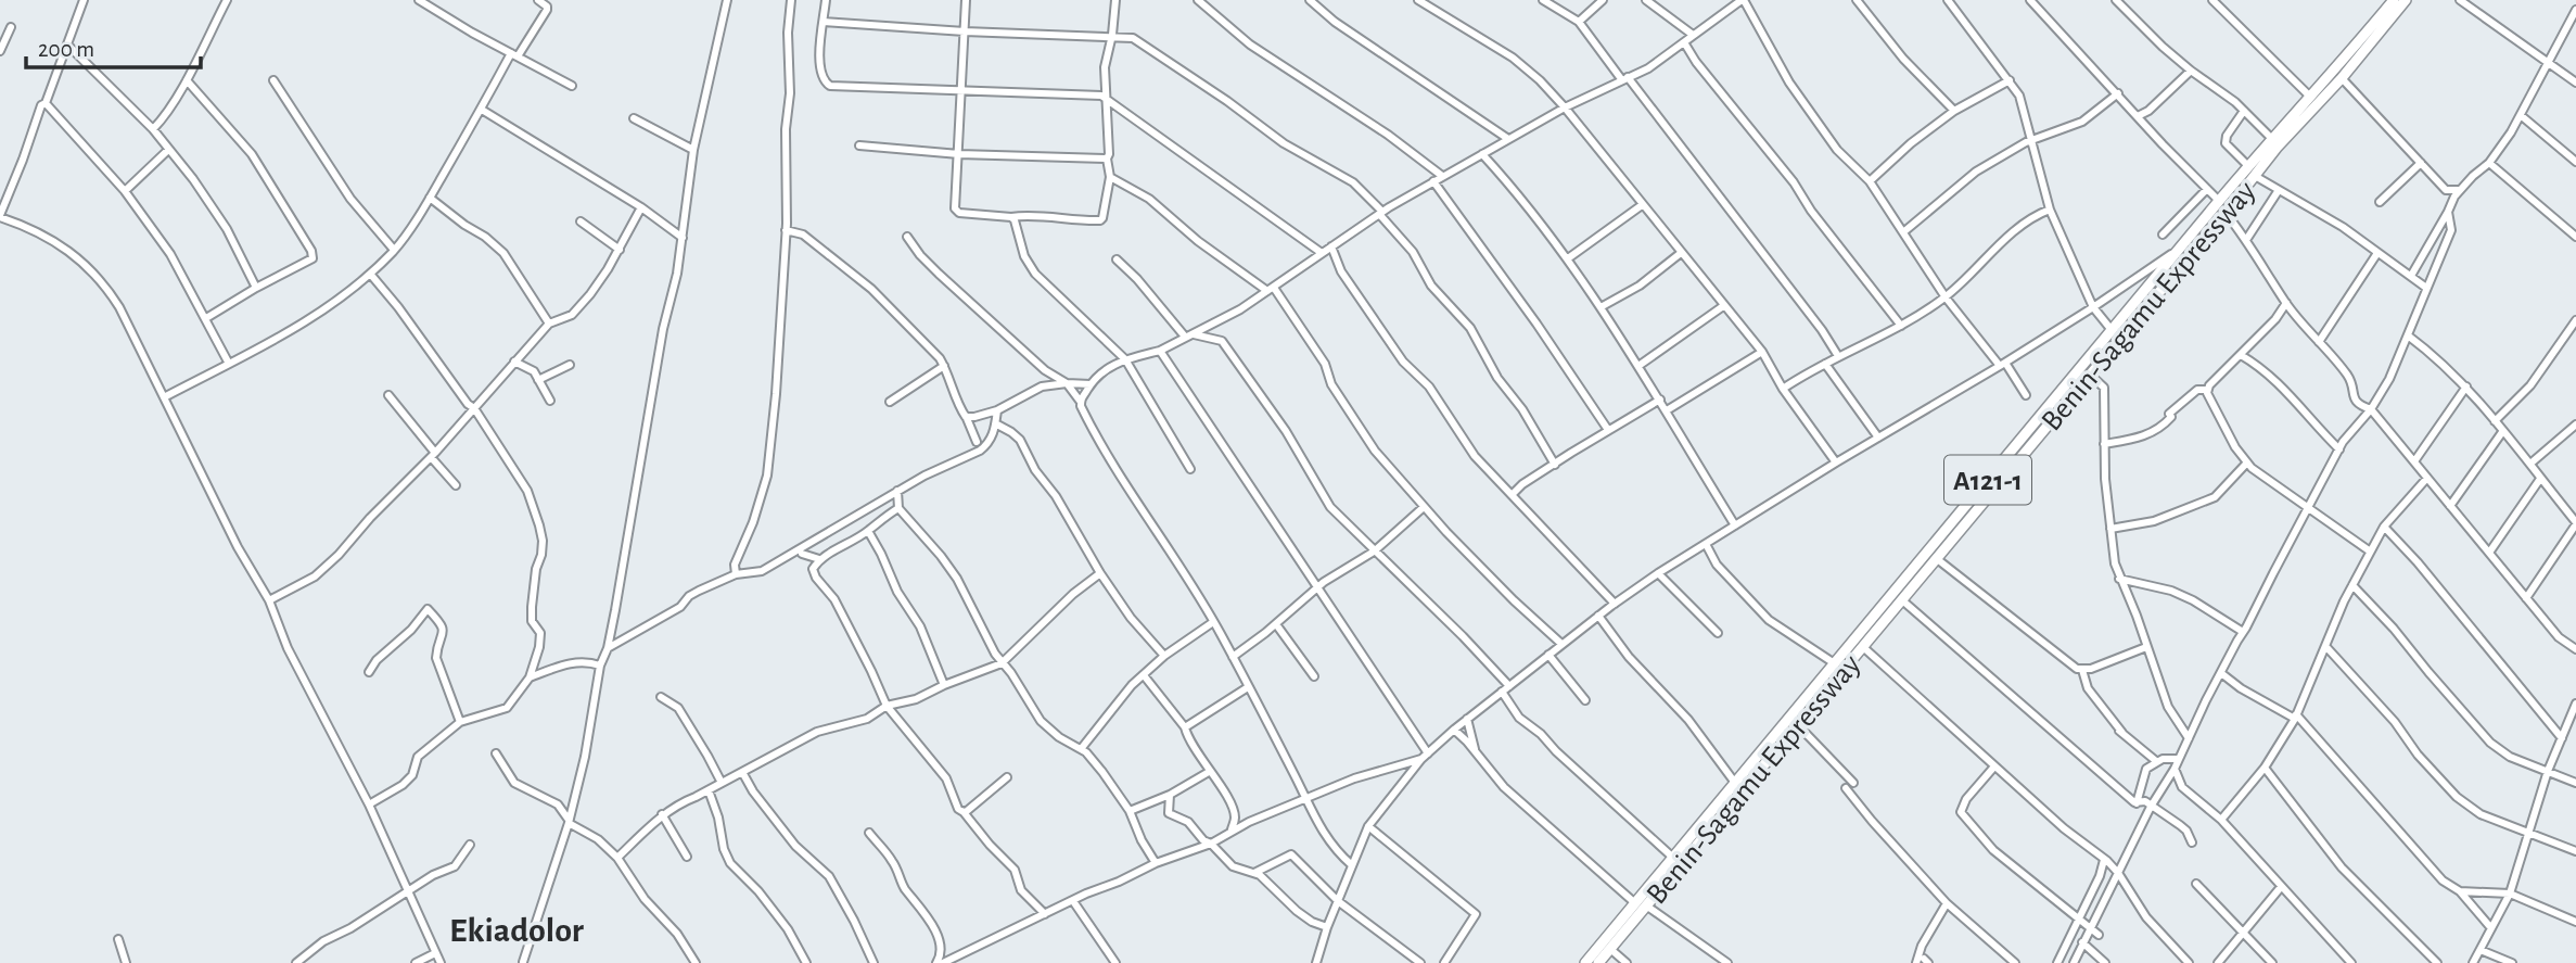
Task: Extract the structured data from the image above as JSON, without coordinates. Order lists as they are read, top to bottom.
{
  "streets": {
    "highway": ["Benin-Sagamu Expressway", "A121-1"]
  },
  "crossings": [
    ["Benin-Sagamu Expressway", "A121-1"]
  ],
  "districts": ["Ekiadolor"],
  "scale_bar": "200 m"
}
